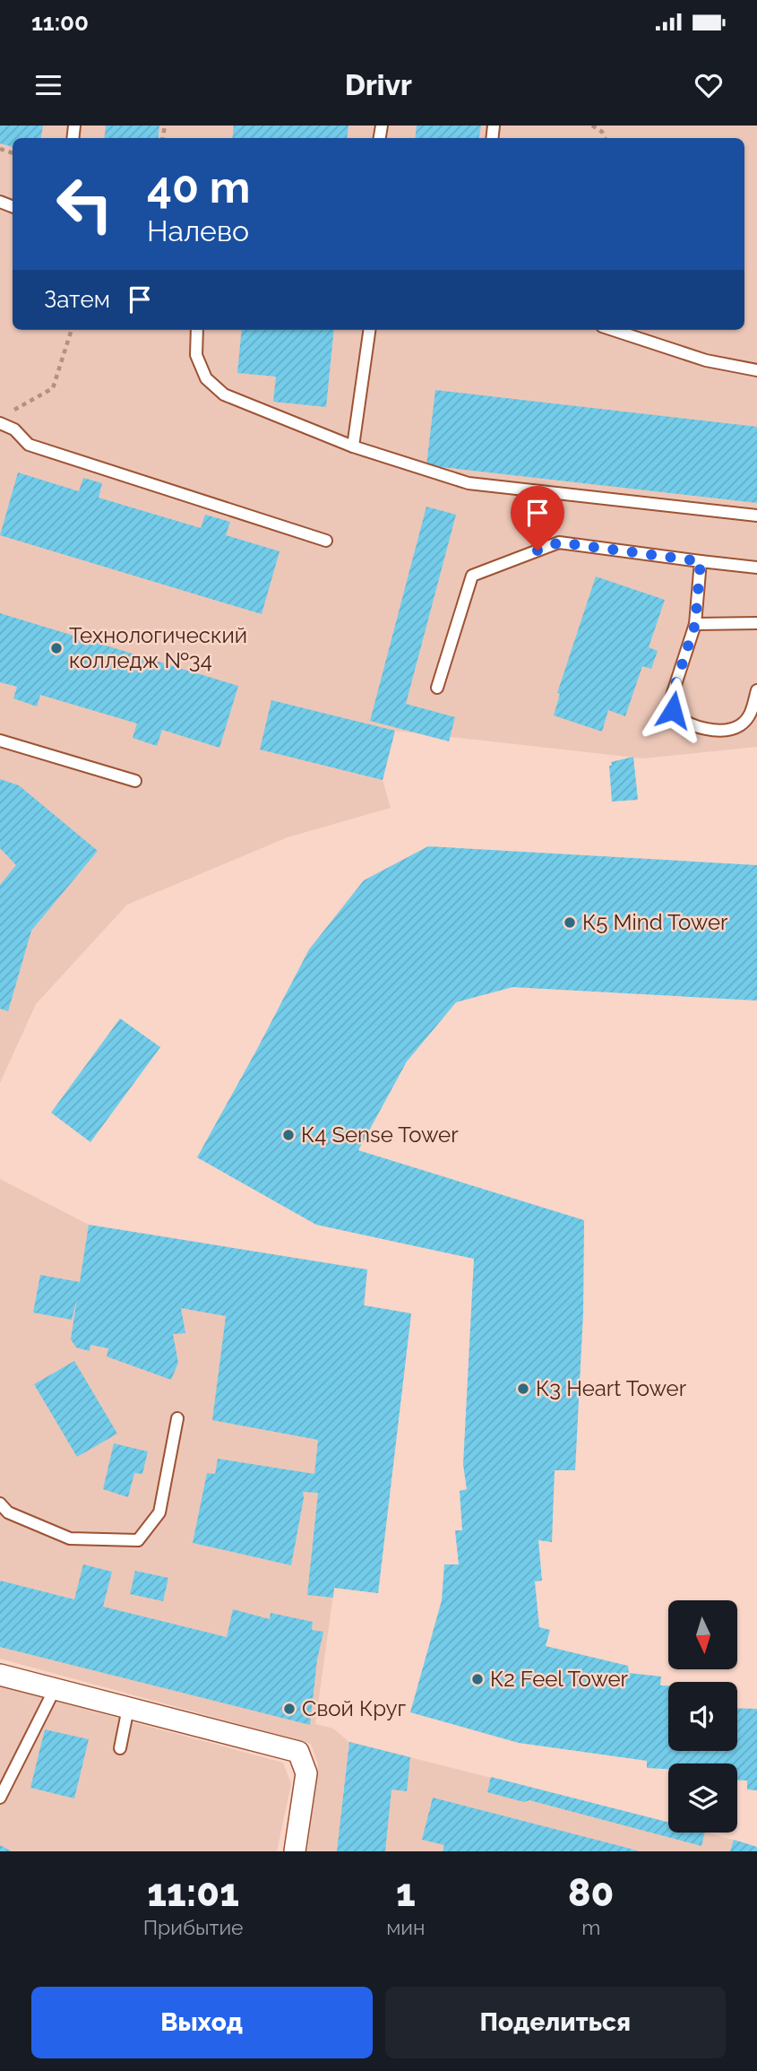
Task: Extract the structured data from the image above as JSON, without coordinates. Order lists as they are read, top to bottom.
{
  "places": [
    "Технологический колледж №34",
    "К5 Mind Tower",
    "К4 Sense Tower",
    "К3 Heart Tower",
    "К2 Feel Tower",
    "Свой Круг"
  ],
  "north": "bottom",
  "page": {
    "status": "11:00",
    "header": "Drivr",
    "turn": ["40 m", "Налево"],
    "then": "Затем",
    "eta": [
      "11:01",
      "Прибытие",
      "1",
      "мин",
      "80",
      "m"
    ],
    "buttons": ["Выход", "Поделиться"]
  }
}
